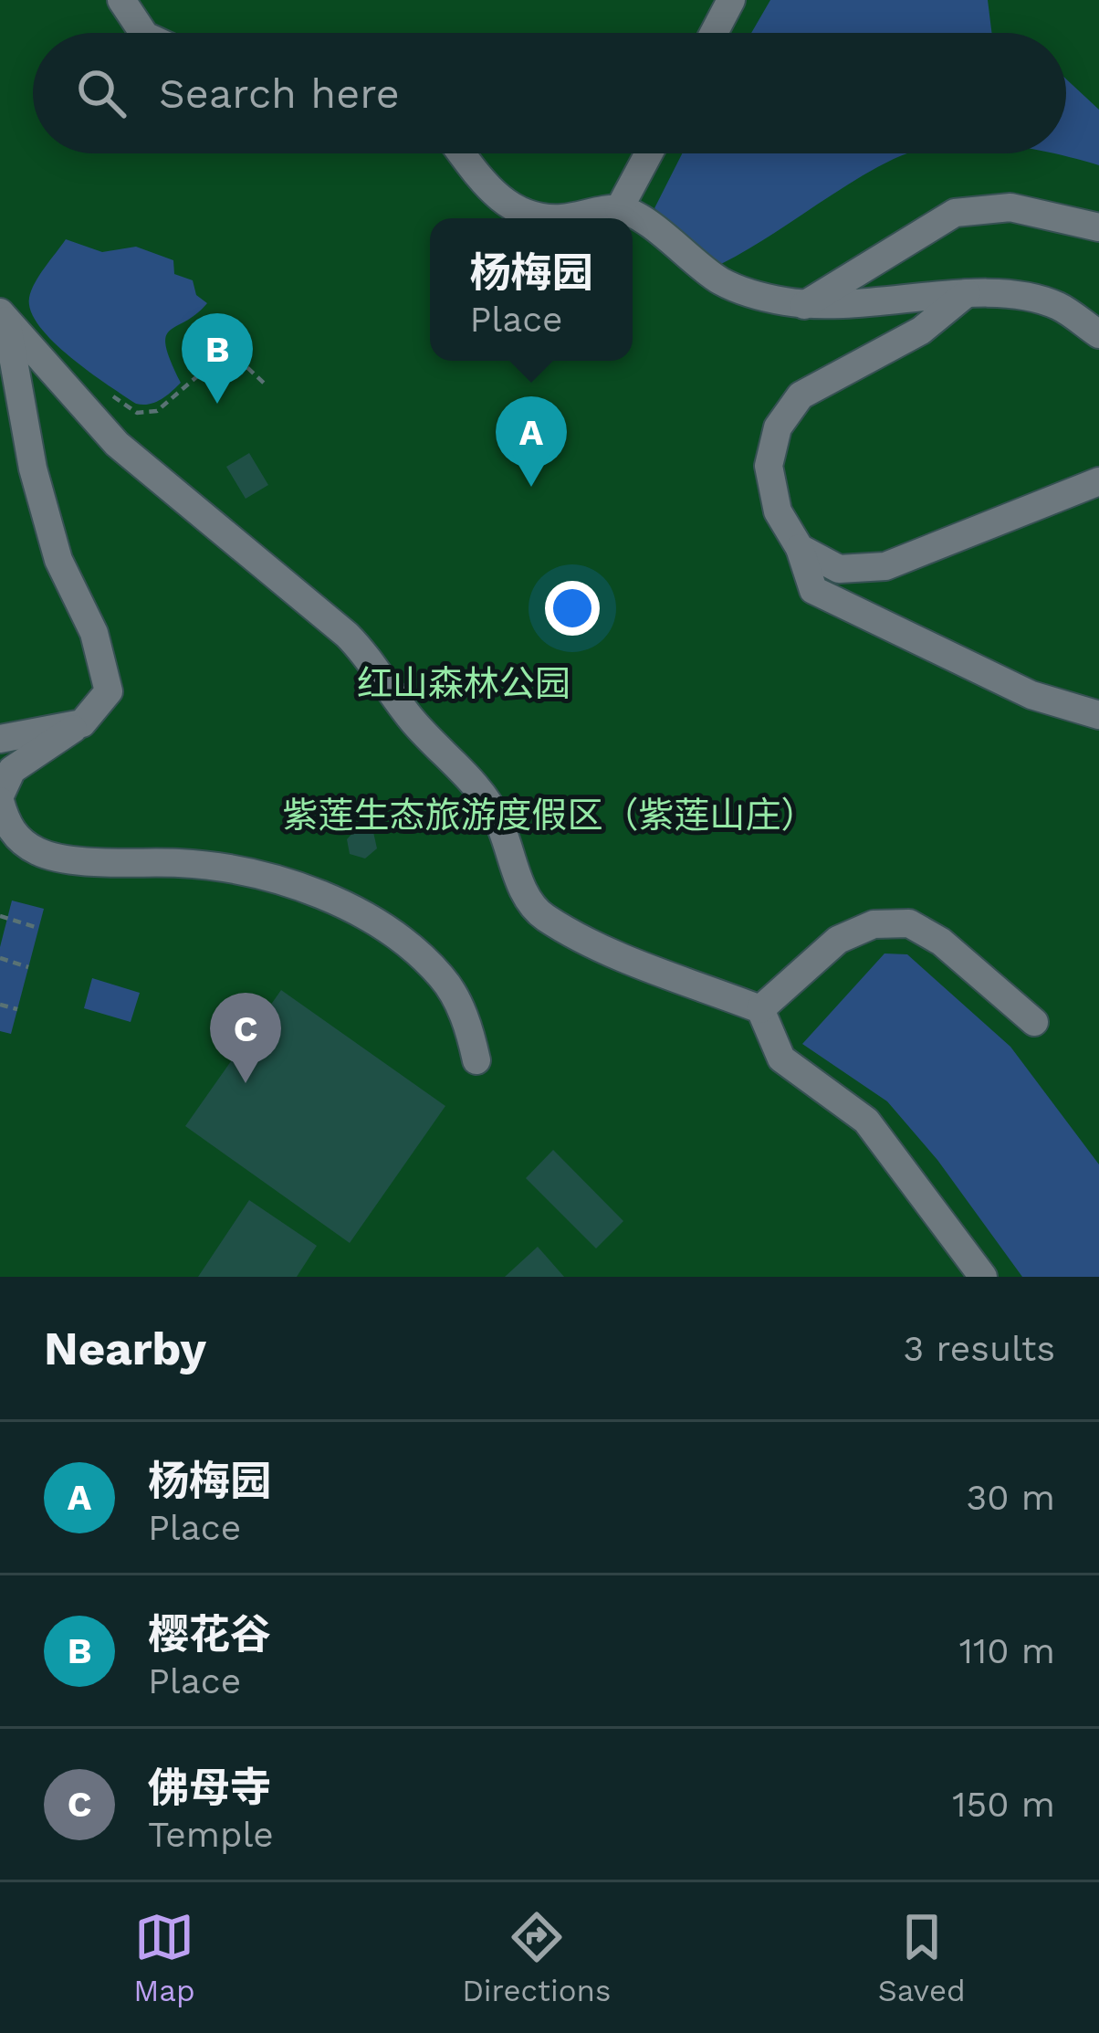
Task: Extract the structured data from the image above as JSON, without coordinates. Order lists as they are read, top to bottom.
{
  "parks": ["红山森林公园", "紫莲生态旅游度假区（紫莲山庄）"],
  "page": {
    "search": "Search here",
    "popup": ["杨梅园", "Place"],
    "pins": ["B", "A", "C"],
    "heading": ["Nearby", "3 results"],
    "list": [
      {
        "mark": "A",
        "name": "杨梅园",
        "note": "Place",
        "value": "30 m"
      },
      {
        "mark": "B",
        "name": "樱花谷",
        "note": "Place",
        "value": "110 m"
      },
      {
        "mark": "C",
        "name": "佛母寺",
        "note": "Temple",
        "value": "150 m"
      }
    ],
    "nav": ["Map", "Directions", "Saved"]
  }
}
